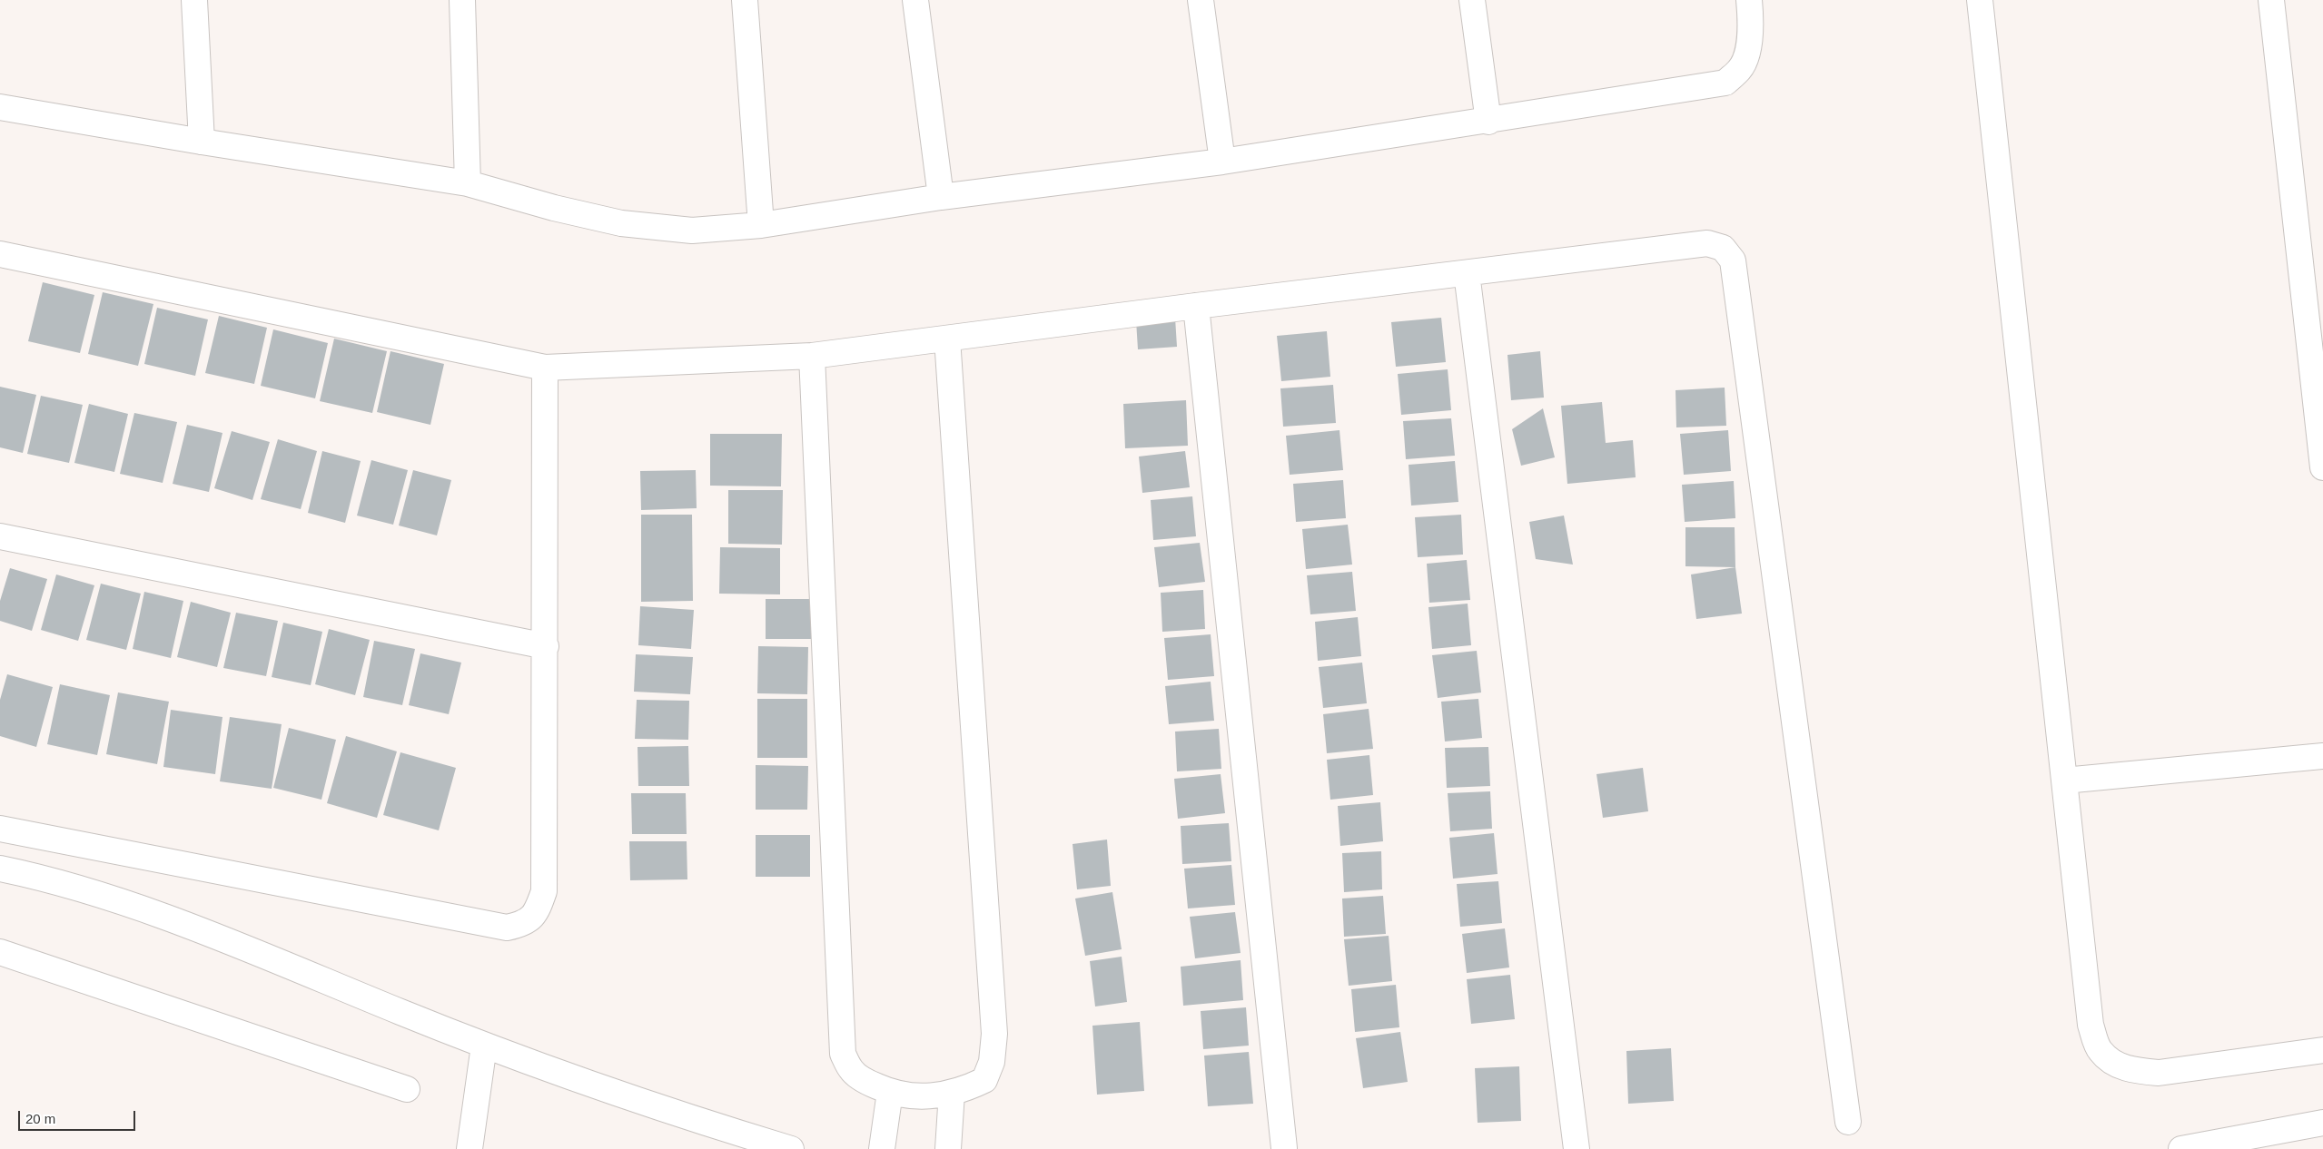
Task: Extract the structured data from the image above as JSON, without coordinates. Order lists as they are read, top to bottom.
{
  "scale_bar": "20 m"
}
